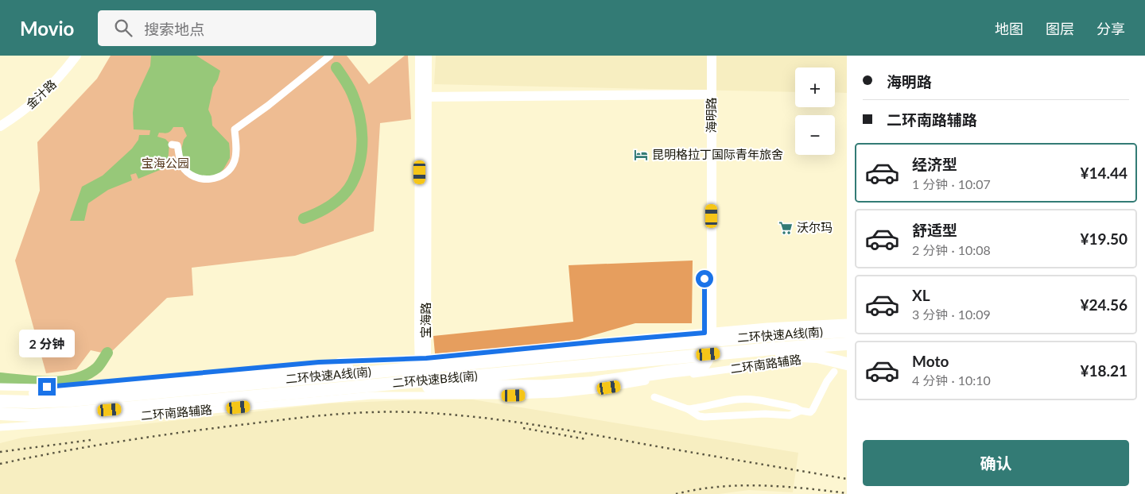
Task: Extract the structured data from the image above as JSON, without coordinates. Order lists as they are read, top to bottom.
{
  "streets": {
    "highway": ["二环快速A线(南)", "二环快速B线(南)"],
    "street": [
      "金汁路",
      "海明路",
      "宝海路",
      "二环南路辅路"
    ]
  },
  "crossings": [
    ["海明路", "二环快速B线(南)"]
  ],
  "parks": ["宝海公园"],
  "places": {
    "hotel": ["昆明格拉丁国际青年旅舍"],
    "supermarket": ["沃尔玛"]
  },
  "page": {
    "header": "Movio",
    "search": "搜索地点",
    "nav": ["地图", "图层", "分享"],
    "banner": ["海明路", "二环南路辅路"],
    "map_buttons": ["+", "−"],
    "list": [
      {
        "name": "经济型",
        "note": "1 分钟 · 10:07",
        "value": "¥14.44"
      },
      {
        "name": "舒适型",
        "note": "2 分钟 · 10:08",
        "value": "¥19.50"
      },
      {
        "name": "XL",
        "note": "3 分钟 · 10:09",
        "value": "¥24.56"
      },
      {
        "name": "Moto",
        "note": "4 分钟 · 10:10",
        "value": "¥18.21"
      }
    ],
    "bubble": "2 分钟",
    "buttons": "确认"
  }
}
